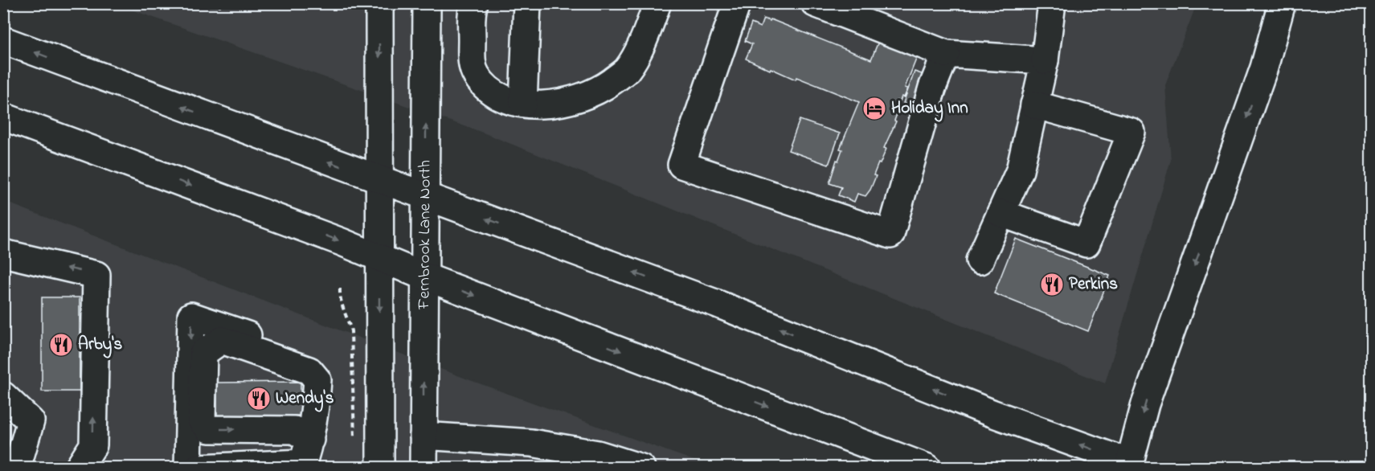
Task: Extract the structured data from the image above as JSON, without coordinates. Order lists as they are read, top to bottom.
{
  "streets": {
    "main road": ["Fernbrook Lane North"]
  },
  "places": {
    "hotel": ["Holiday Inn"],
    "restaurant": ["Perkins", "Arby's", "Wendy's"]
  }
}
